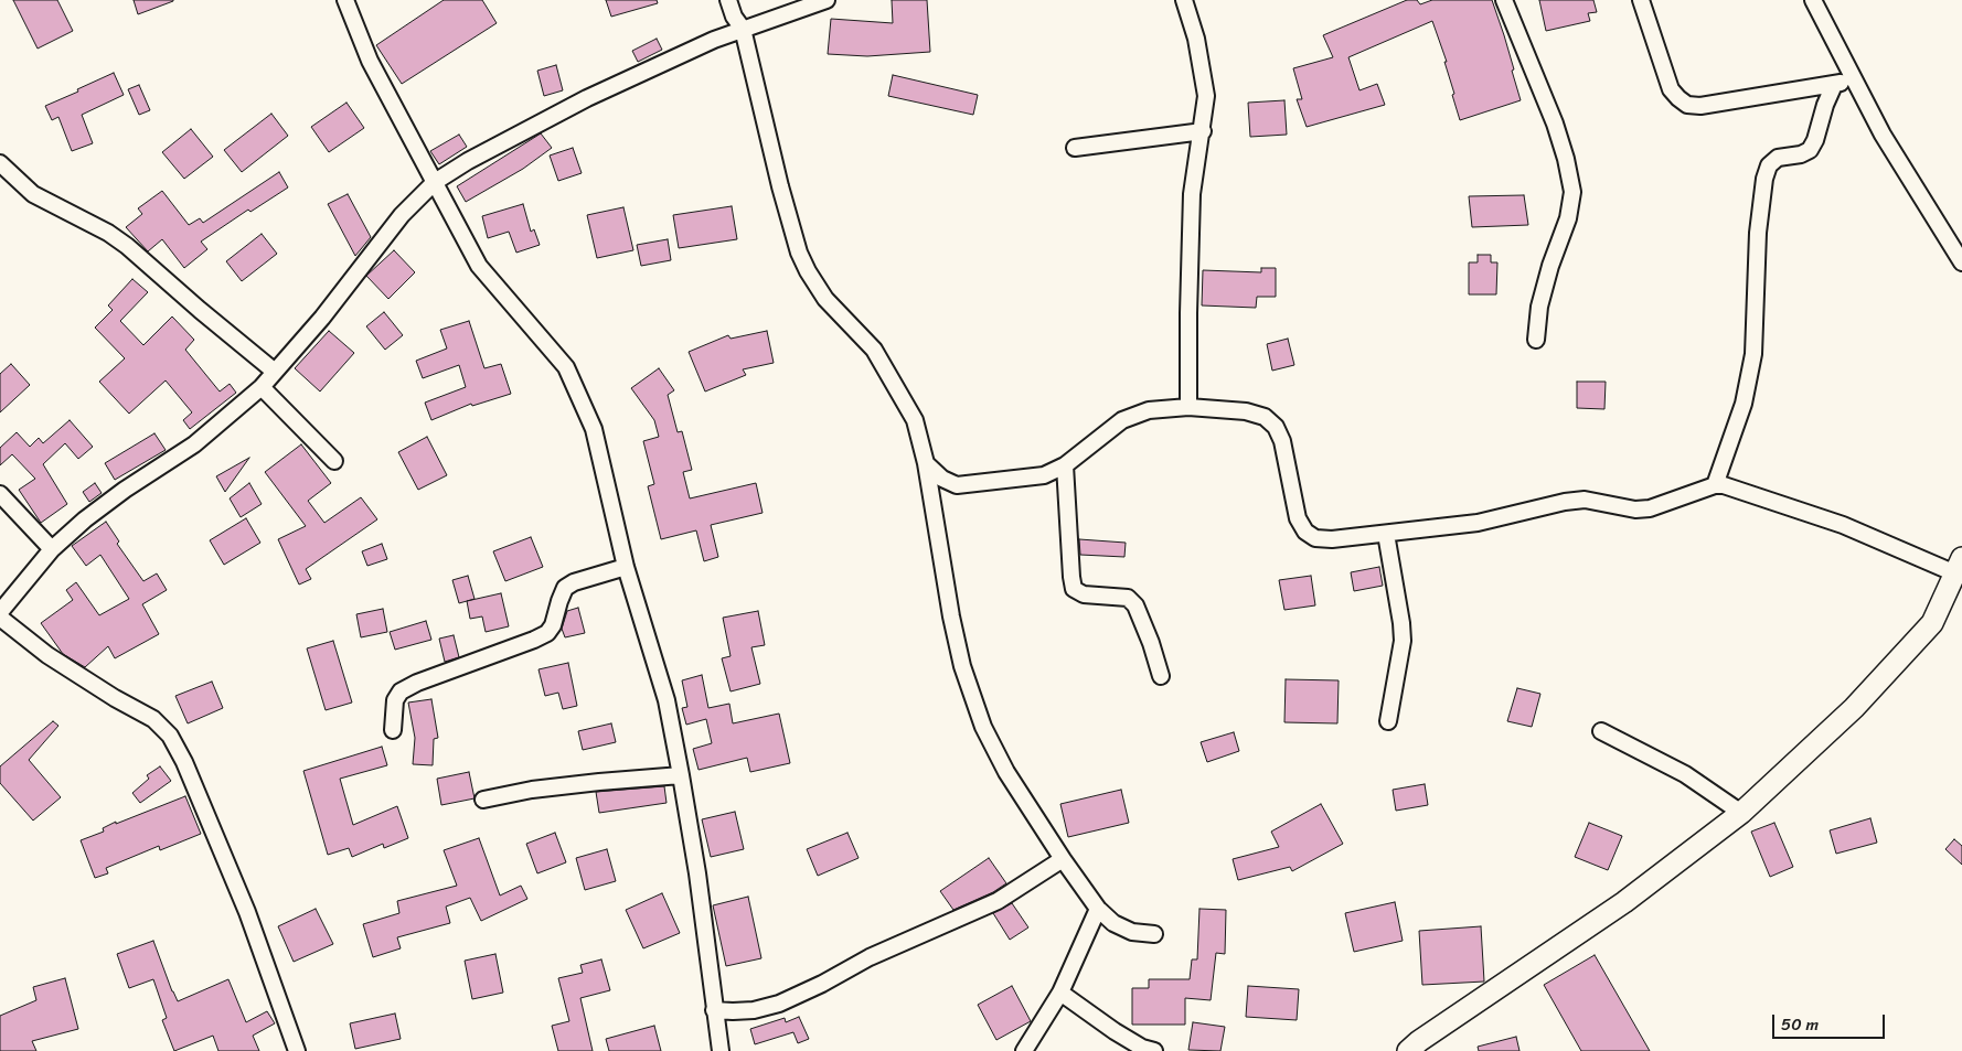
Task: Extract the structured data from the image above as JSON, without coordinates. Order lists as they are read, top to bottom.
{
  "scale_bar": "50 m"
}
